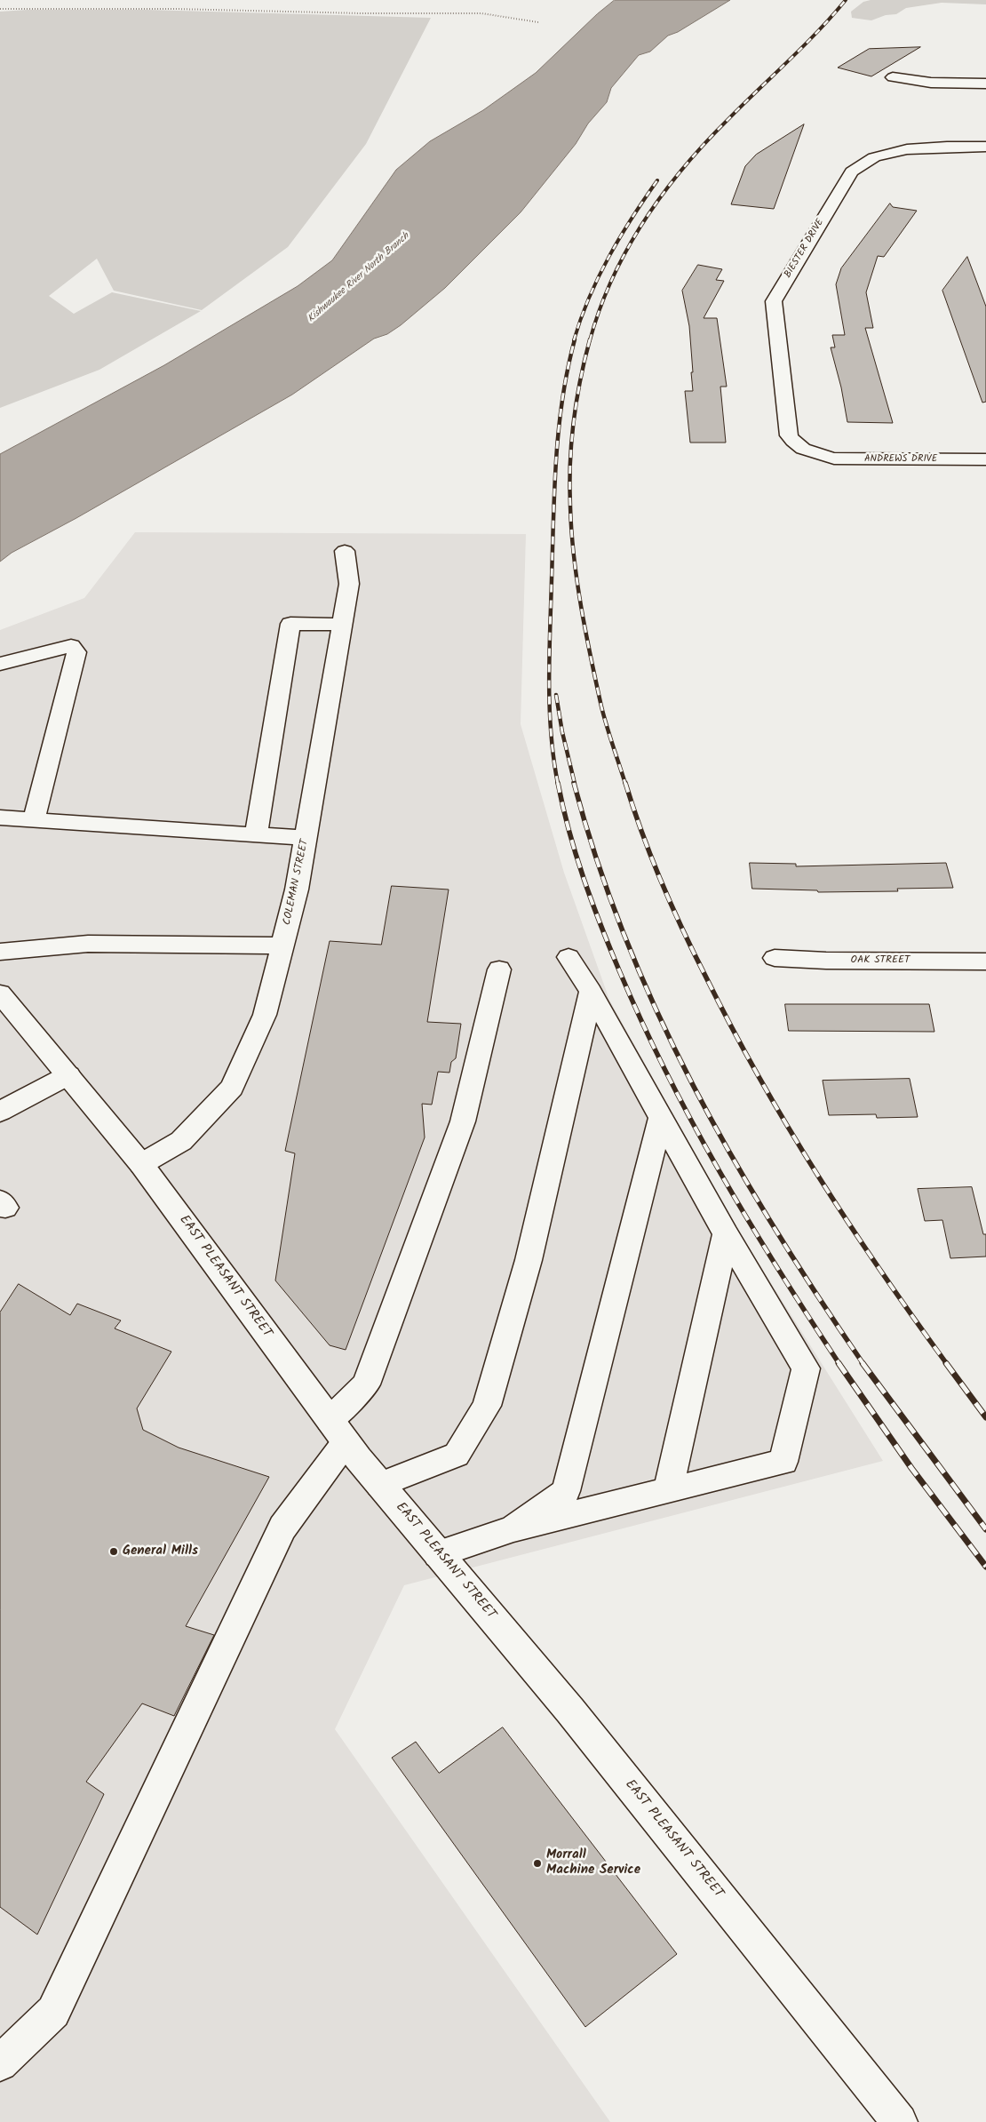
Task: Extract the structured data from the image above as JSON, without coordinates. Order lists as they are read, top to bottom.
{
  "streets": {
    "street": [
      "BIESTER DRIVE",
      "ANDREWS DRIVE",
      "COLEMAN STREET",
      "OAK STREET",
      "EAST PLEASANT STREET"
    ]
  },
  "crossings": [
    ["BIESTER DRIVE", "ANDREWS DRIVE"],
    ["COLEMAN STREET", "EAST PLEASANT STREET"]
  ],
  "water": ["Kishwaukee River North Branch"],
  "places": ["General Mills", "Morrall Machine Service"]
}
